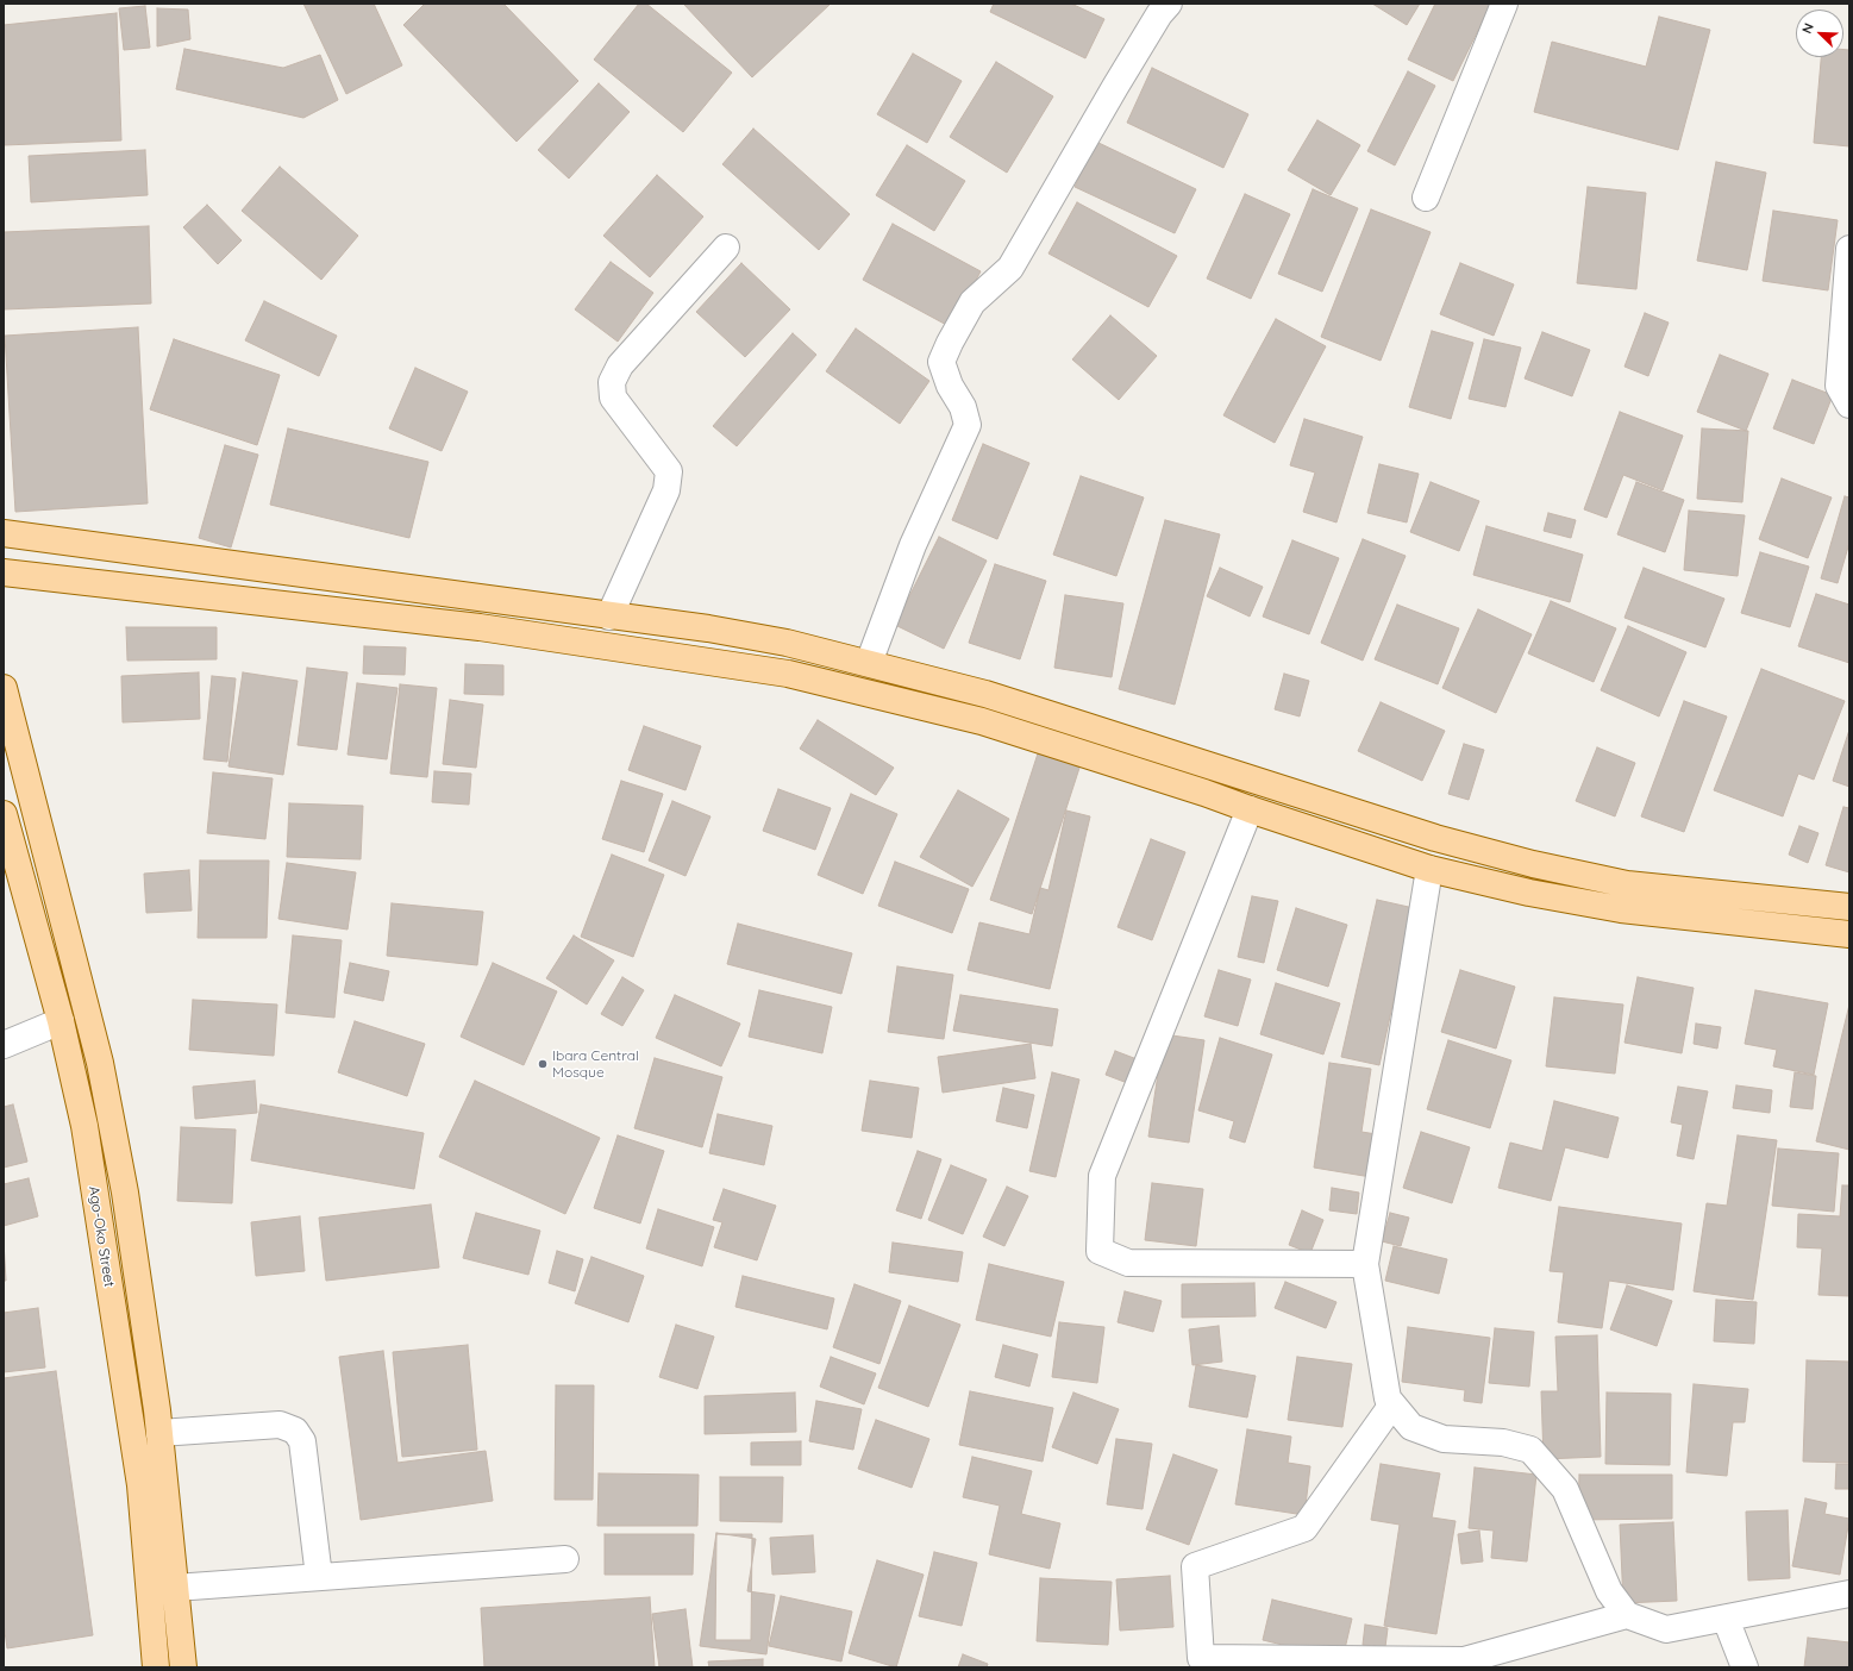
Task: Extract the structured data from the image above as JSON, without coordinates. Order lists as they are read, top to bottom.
{
  "streets": {
    "main road": ["Ago-Oko Street"]
  },
  "places": ["Ibara Central Mosque"],
  "north": "top left"
}
